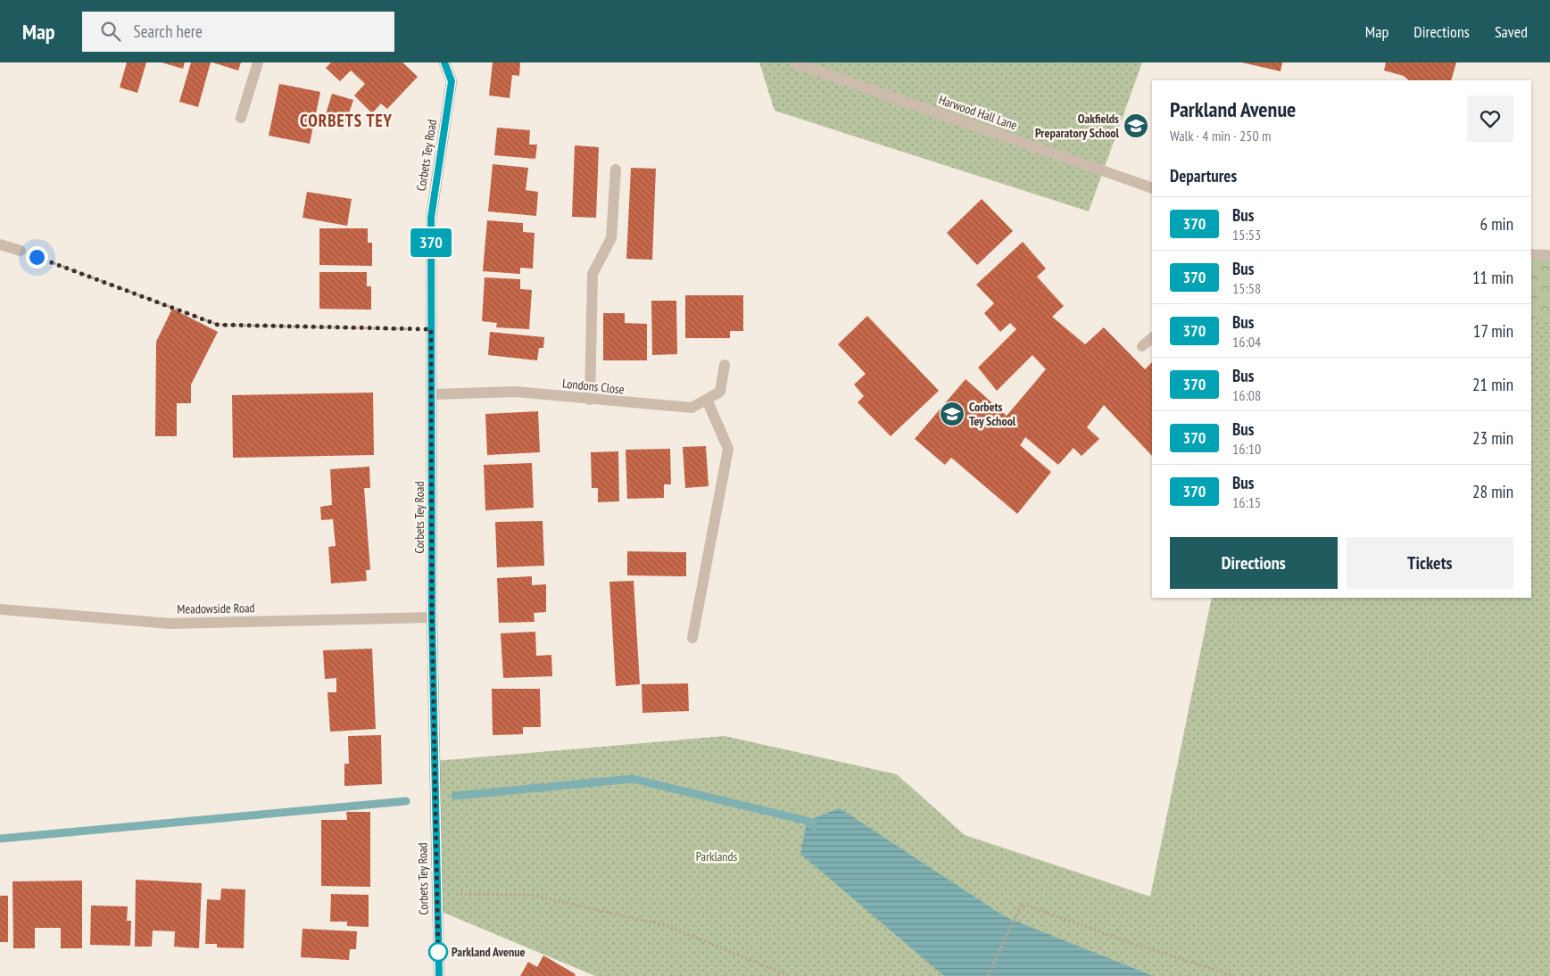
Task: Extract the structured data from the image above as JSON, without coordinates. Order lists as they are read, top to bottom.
{
  "streets": {
    "main road": ["Corbets Tey Road"],
    "street": ["Harwood Hall Lane", "Londons Close", "Meadowside Road"]
  },
  "crossings": [
    ["Corbets Tey Road", "Londons Close"],
    ["Corbets Tey Road", "Meadowside Road"]
  ],
  "districts": ["CORBETS TEY"],
  "parks": ["Parklands"],
  "places": {
    "school or university": ["Oakfields Preparatory School", "Corbets Tey School"],
    "other": ["Parkland Avenue"]
  },
  "lines": ["bus line 370"],
  "page": {
    "header": "Map",
    "search": "Search here",
    "nav": ["Map", "Directions", "Saved"],
    "on_map": "370",
    "heading": [
      ["Parkland Avenue", "Walk · 4 min · 250 m"],
      "Departures"
    ],
    "list": [
      {
        "mark": "370",
        "name": "Bus",
        "note": "15:53",
        "value": "6 min"
      },
      {
        "mark": "370",
        "name": "Bus",
        "note": "15:58",
        "value": "11 min"
      },
      {
        "mark": "370",
        "name": "Bus",
        "note": "16:04",
        "value": "17 min"
      },
      {
        "mark": "370",
        "name": "Bus",
        "note": "16:08",
        "value": "21 min"
      },
      {
        "mark": "370",
        "name": "Bus",
        "note": "16:10",
        "value": "23 min"
      },
      {
        "mark": "370",
        "name": "Bus",
        "note": "16:15",
        "value": "28 min"
      }
    ],
    "buttons": ["Directions", "Tickets"]
  }
}
